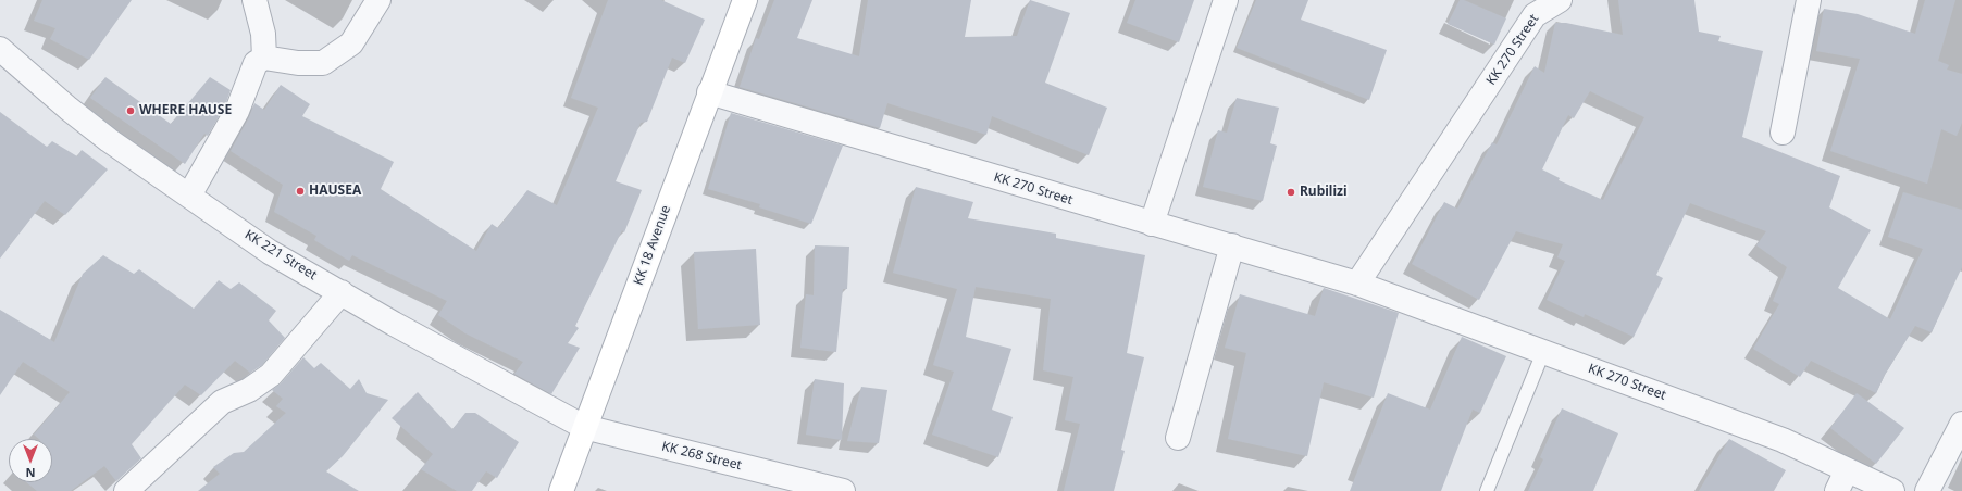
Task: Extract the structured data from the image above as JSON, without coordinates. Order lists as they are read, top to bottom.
{
  "streets": {
    "main road": ["KK 18 Avenue"],
    "street": ["KK 270 Street", "KK 221 Street", "KK 268 Street"]
  },
  "crossings": [
    ["KK 270 Street", "KK 18 Avenue"],
    ["KK 18 Avenue", "KK 221 Street"],
    ["KK 18 Avenue", "KK 268 Street"],
    ["KK 221 Street", "KK 268 Street"]
  ],
  "places": ["WHERE HAUSE", "HAUSEA", "Rubilizi"],
  "north": "bottom"
}
